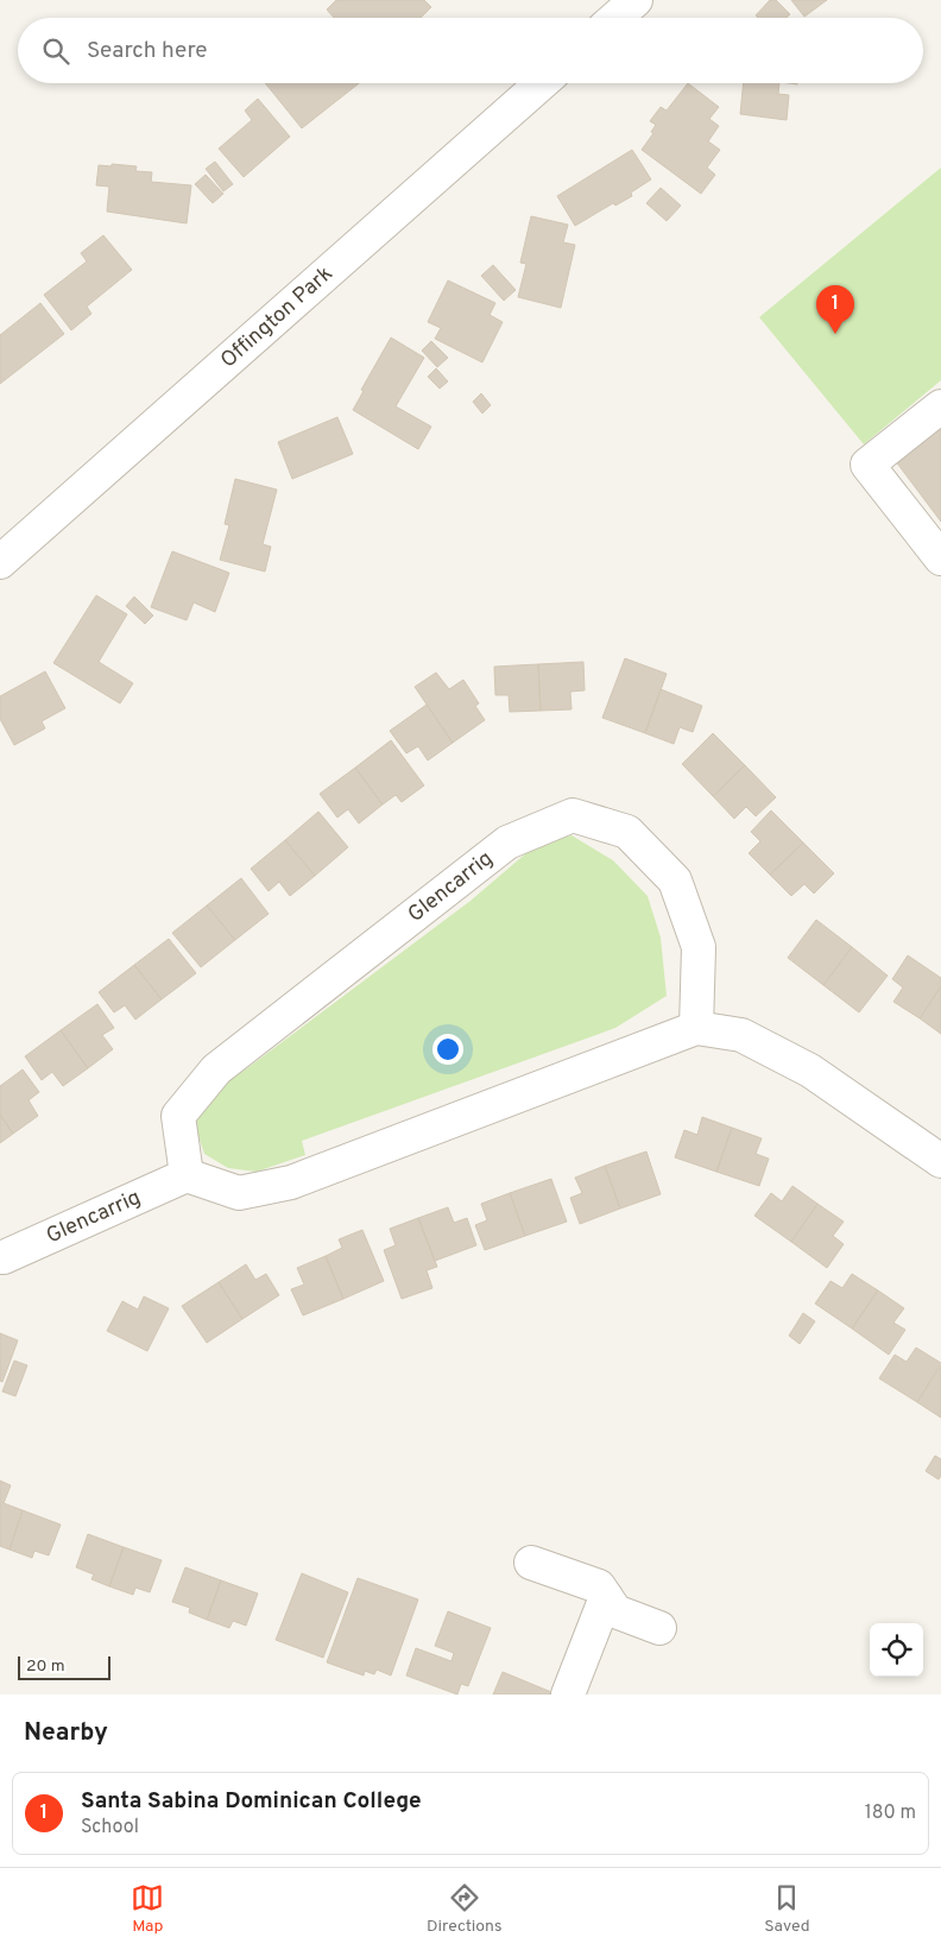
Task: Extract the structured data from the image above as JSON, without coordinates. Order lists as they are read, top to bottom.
{
  "streets": {
    "street": ["Offington Park", "Glencarrig"]
  },
  "scale_bar": "20 m",
  "page": {
    "search": "Search here",
    "pins": "1",
    "scale": "20 m",
    "heading": "Nearby",
    "list": [
      {
        "mark": "1",
        "name": "Santa Sabina Dominican College",
        "note": "School",
        "value": "180 m"
      }
    ],
    "nav": ["Map", "Directions", "Saved"]
  }
}
